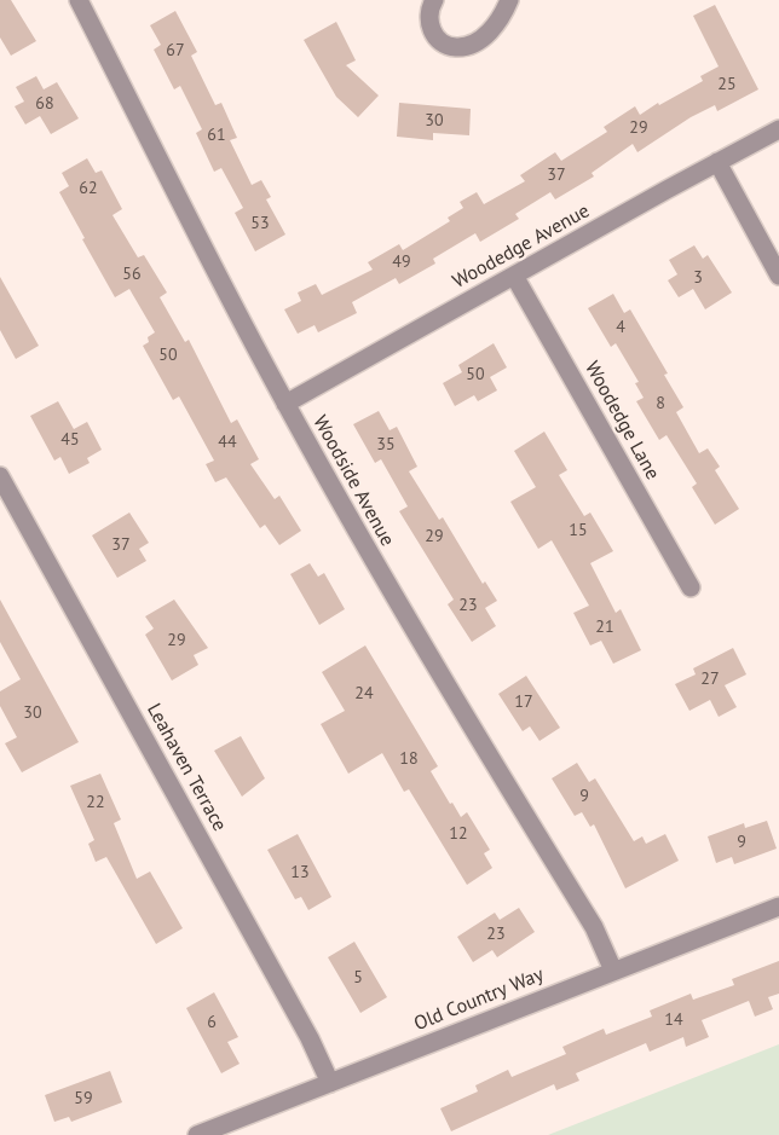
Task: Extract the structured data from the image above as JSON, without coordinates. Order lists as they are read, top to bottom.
{
  "streets": {
    "street": [
      "Woodedge Avenue",
      "Woodedge Lane",
      "Woodside Avenue",
      "Leahaven Terrace",
      "Old Country Way"
    ]
  },
  "crossings": [
    ["Woodedge Avenue", "Woodedge Lane"],
    ["Woodedge Avenue", "Woodside Avenue"],
    ["Woodside Avenue", "Old Country Way"],
    ["Leahaven Terrace", "Old Country Way"]
  ],
  "house_numbers": [
    "67",
    "25",
    "68",
    "30",
    "29",
    "61",
    "37",
    "62",
    "53",
    "49",
    "56",
    "3",
    "4",
    "50",
    "50",
    "8",
    "45",
    "44",
    "35",
    "15",
    "29",
    "37",
    "23",
    "21",
    "29",
    "27",
    "24",
    "17",
    "30",
    "18",
    "9",
    "22",
    "12",
    "9",
    "13",
    "23",
    "5",
    "14",
    "6",
    "59"
  ]
}
